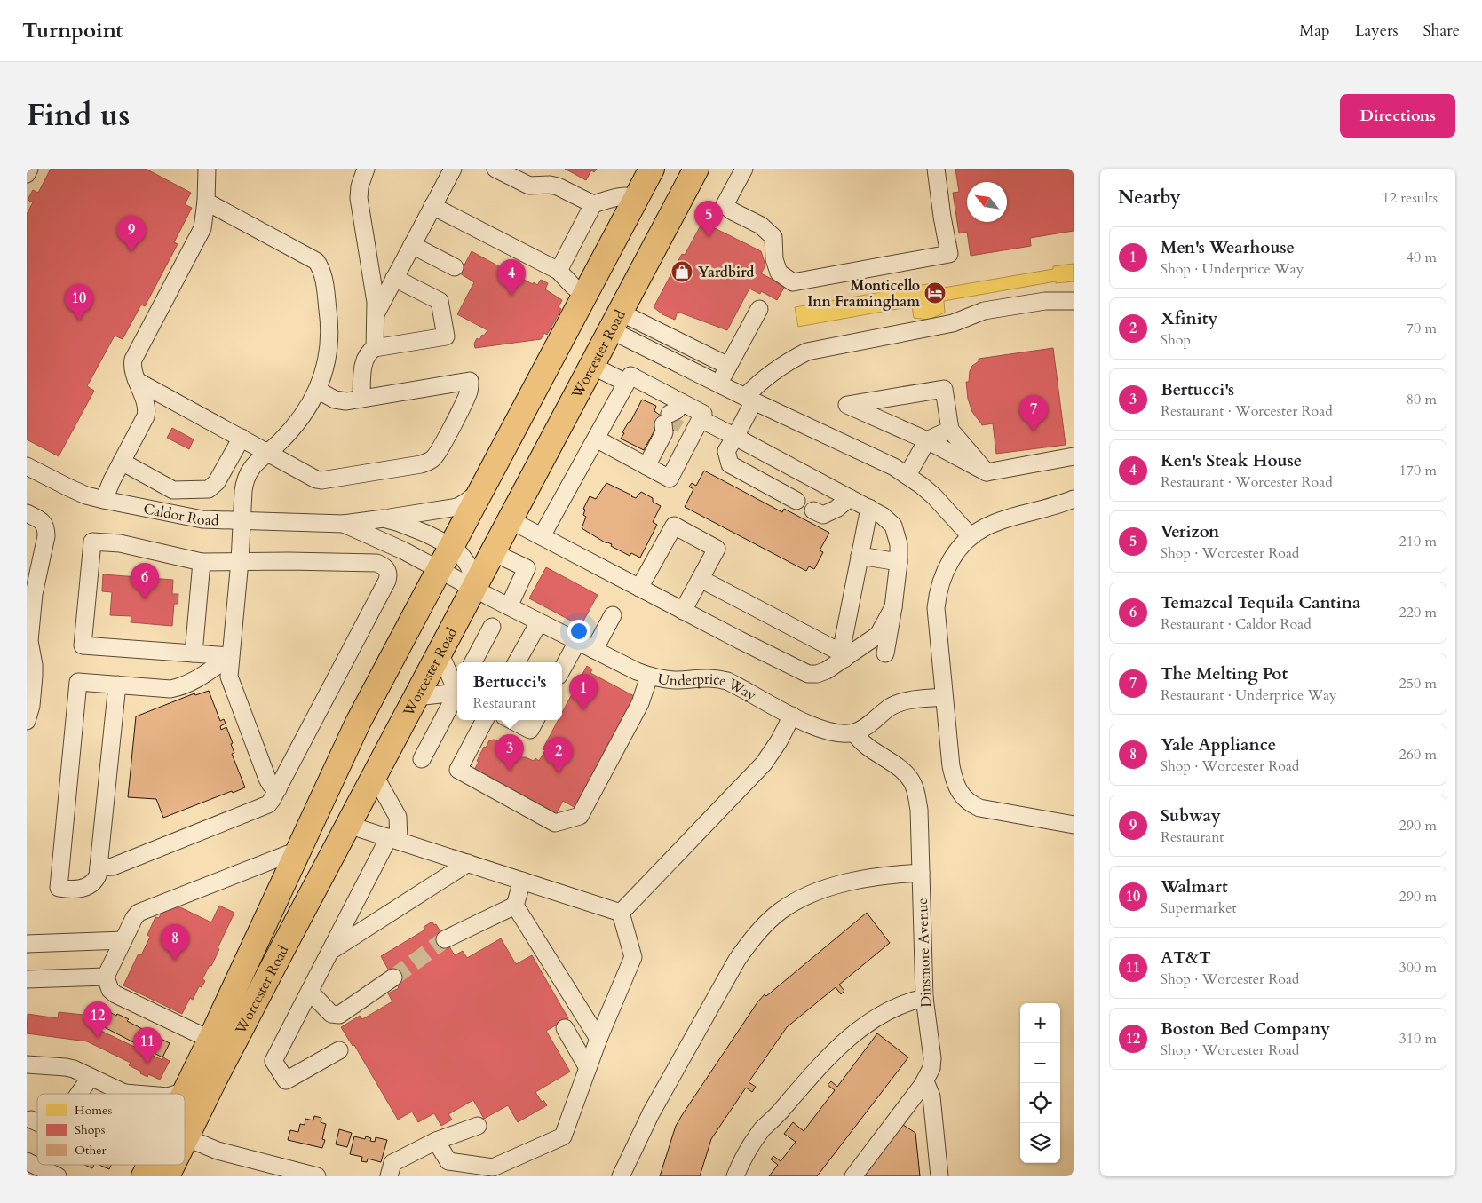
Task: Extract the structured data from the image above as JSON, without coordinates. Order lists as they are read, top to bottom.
{
  "streets": {
    "highway": ["Worcester Road"],
    "street": ["Caldor Road", "Underprice Way", "Dinsmore Avenue"]
  },
  "crossings": [
    ["Worcester Road", "Caldor Road"],
    ["Worcester Road", "Underprice Way"],
    ["Caldor Road", "Underprice Way"],
    ["Underprice Way", "Dinsmore Avenue"]
  ],
  "places": {
    "shop": ["Yardbird"],
    "hotel": ["Monticello Inn Framingham"]
  },
  "legend": ["Homes", "Shops", "Other"],
  "north": "top left",
  "page": {
    "header": "Turnpoint",
    "nav": ["Map", "Layers", "Share"],
    "title": "Find us",
    "buttons": "Directions",
    "heading": ["Nearby", "12 results"],
    "pins": [
      "5",
      "9",
      "4",
      "10",
      "7",
      "6",
      "1",
      "3",
      "2",
      "8",
      "12",
      "11"
    ],
    "list": [
      {
        "mark": "1",
        "name": "Men's Wearhouse",
        "note": "Shop · Underprice Way",
        "value": "40 m"
      },
      {
        "mark": "2",
        "name": "Xfinity",
        "note": "Shop",
        "value": "70 m"
      },
      {
        "mark": "3",
        "name": "Bertucci's",
        "note": "Restaurant · Worcester Road",
        "value": "80 m"
      },
      {
        "mark": "4",
        "name": "Ken's Steak House",
        "note": "Restaurant · Worcester Road",
        "value": "170 m"
      },
      {
        "mark": "5",
        "name": "Verizon",
        "note": "Shop · Worcester Road",
        "value": "210 m"
      },
      {
        "mark": "6",
        "name": "Temazcal Tequila Cantina",
        "note": "Restaurant · Caldor Road",
        "value": "220 m"
      },
      {
        "mark": "7",
        "name": "The Melting Pot",
        "note": "Restaurant · Underprice Way",
        "value": "250 m"
      },
      {
        "mark": "8",
        "name": "Yale Appliance",
        "note": "Shop · Worcester Road",
        "value": "260 m"
      },
      {
        "mark": "9",
        "name": "Subway",
        "note": "Restaurant",
        "value": "290 m"
      },
      {
        "mark": "10",
        "name": "Walmart",
        "note": "Supermarket",
        "value": "290 m"
      },
      {
        "mark": "11",
        "name": "AT&T",
        "note": "Shop · Worcester Road",
        "value": "300 m"
      },
      {
        "mark": "12",
        "name": "Boston Bed Company",
        "note": "Shop · Worcester Road",
        "value": "310 m"
      }
    ],
    "popup": ["Bertucci's", "Restaurant"],
    "map_buttons": ["+", "−"]
  }
}
